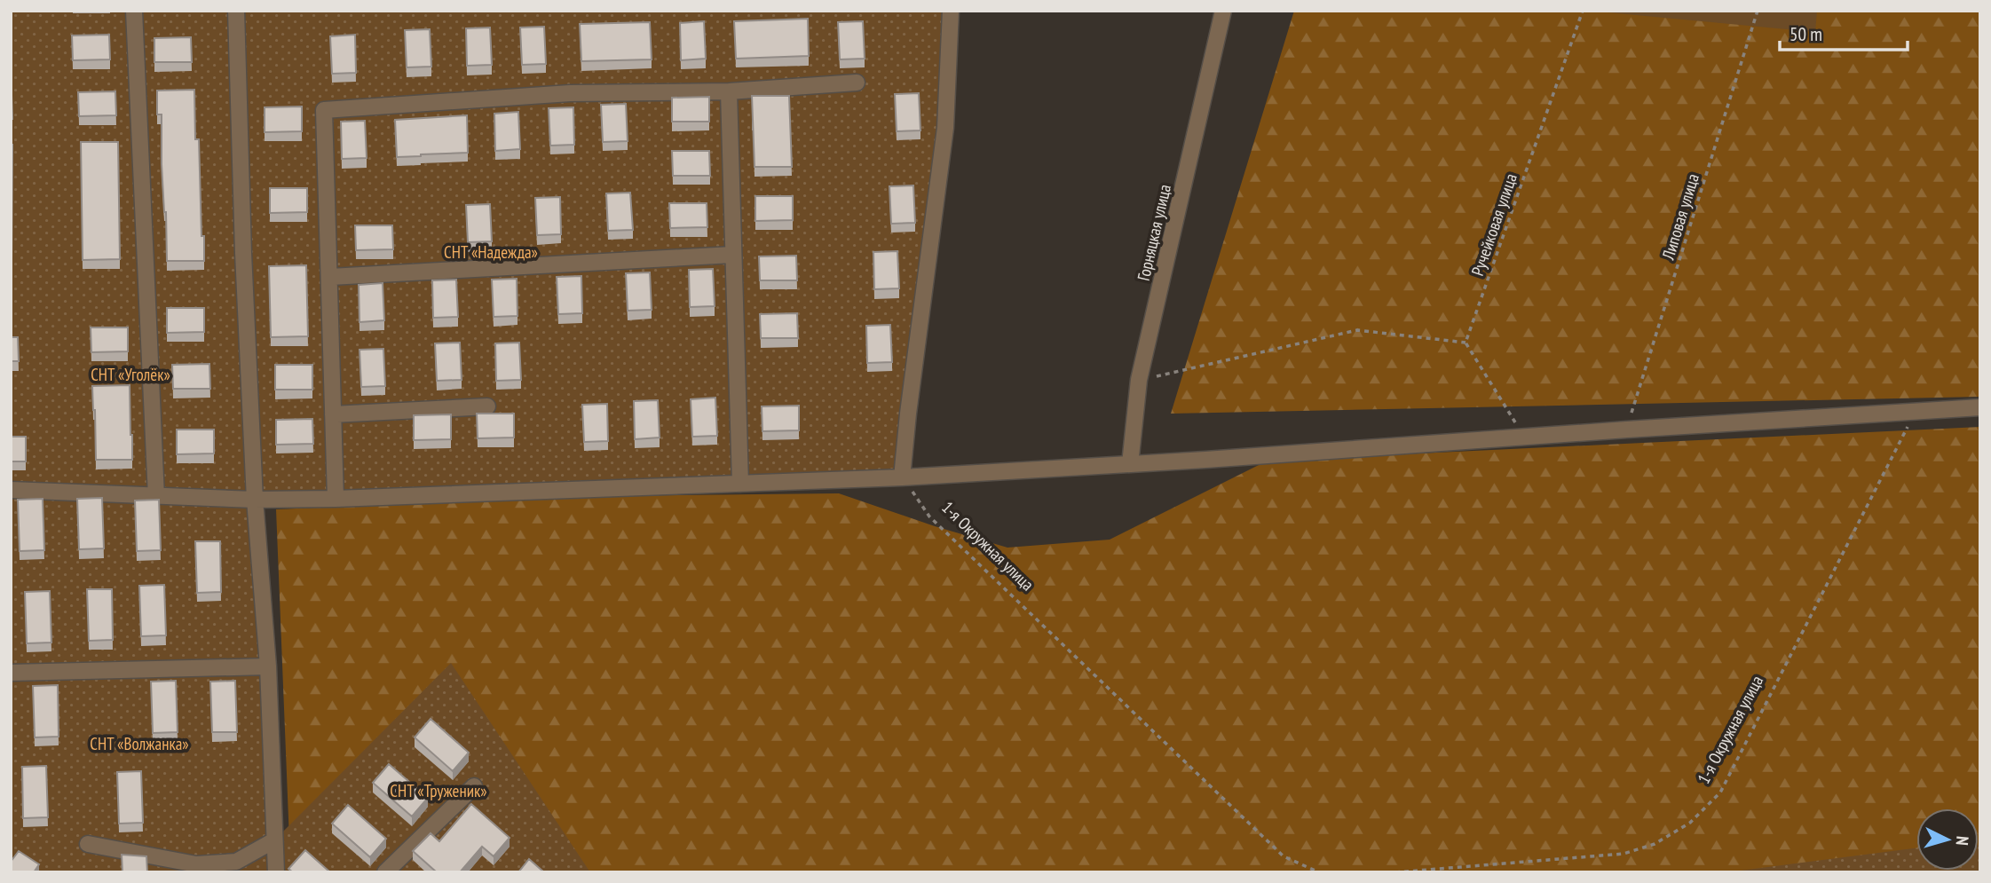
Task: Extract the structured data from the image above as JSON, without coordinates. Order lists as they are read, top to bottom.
{
  "streets": {
    "street": ["Горняцкая улица"],
    "path": ["Липовая улица", "Ручейковая улица", "1-я Окружная улица"]
  },
  "parks": [
    "СНТ «Надежда»",
    "СНТ «Уголёк»",
    "СНТ «Волжанка»",
    "СНТ «Труженик»"
  ],
  "scale_bar": "50 m",
  "north": "right"
}
